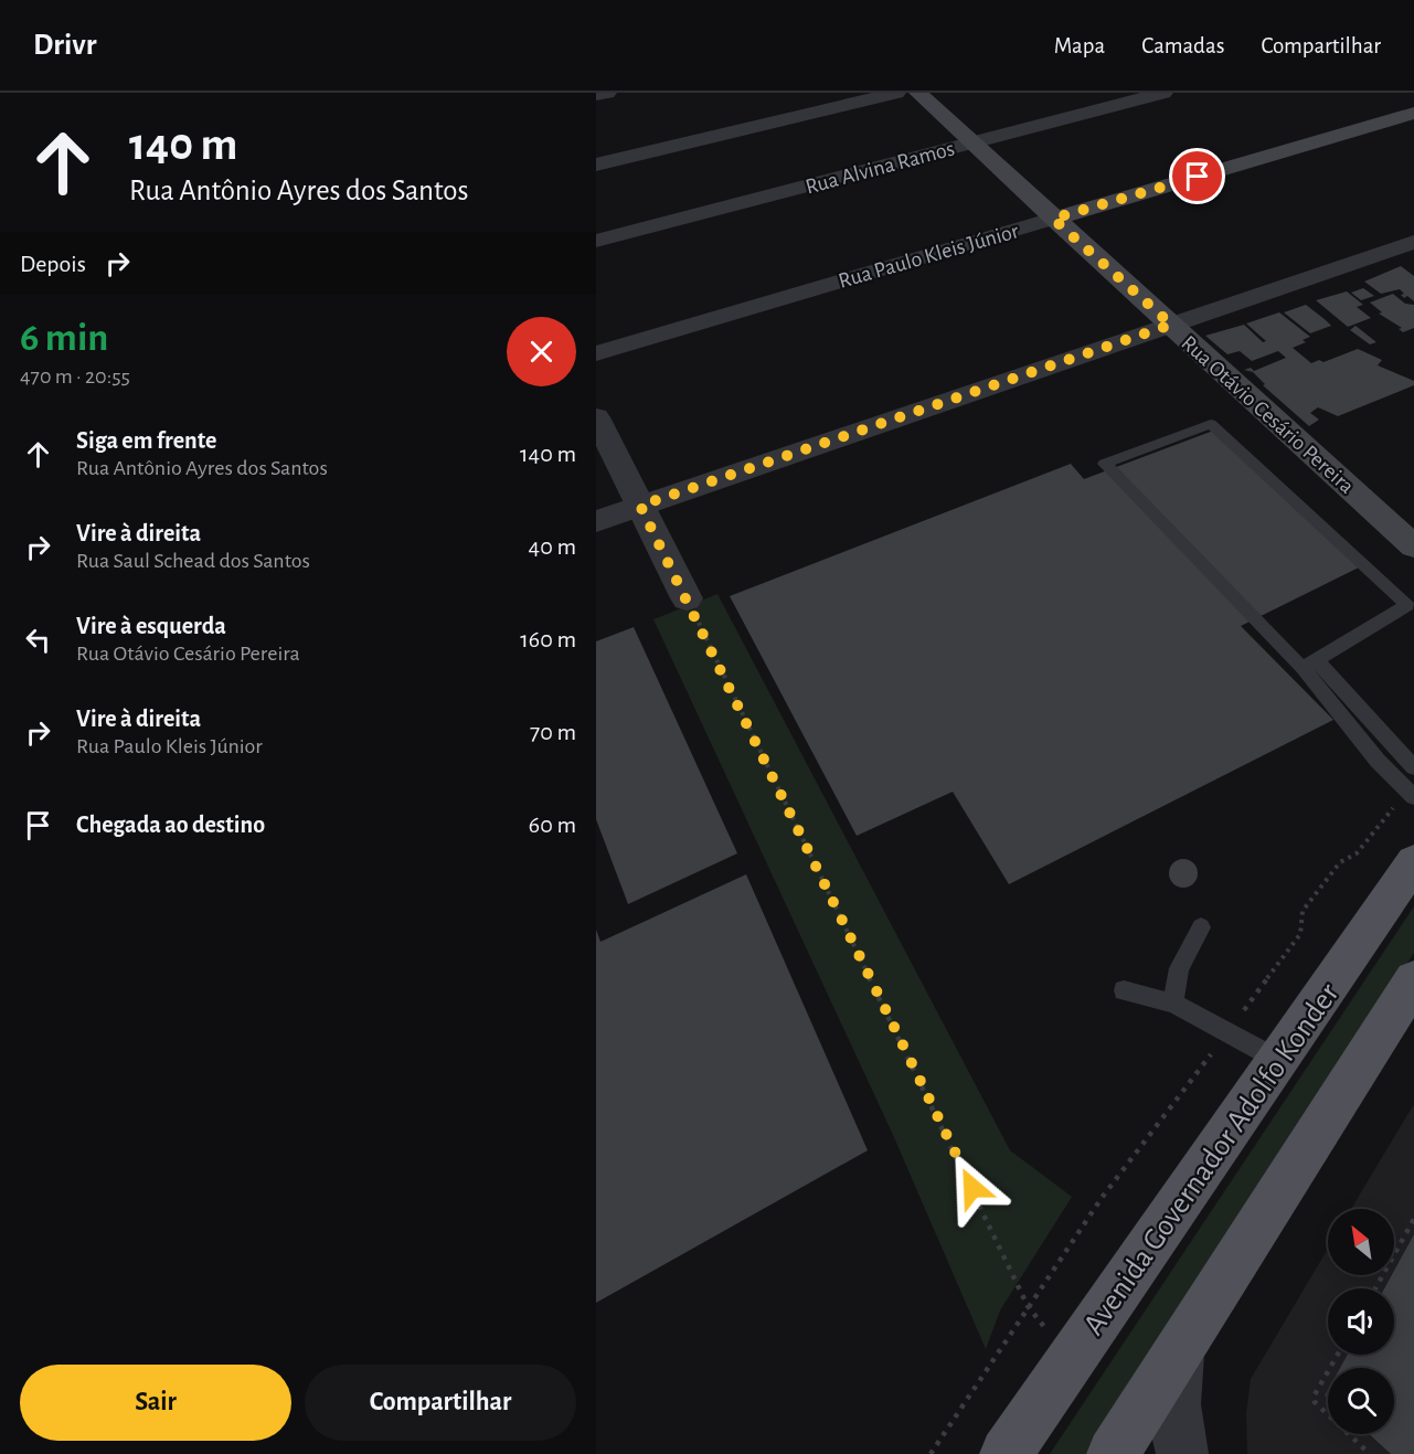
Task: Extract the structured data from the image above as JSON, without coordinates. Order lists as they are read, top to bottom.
{
  "streets": {
    "main road": ["Rua Paulo Kleis Júnior", "Rua Otávio Cesário Pereira", "Avenida Governador Adolfo Konder"],
    "street": ["Rua Alvina Ramos"]
  },
  "crossings": [
    ["Rua Alvina Ramos", "Rua Otávio Cesário Pereira"],
    ["Rua Paulo Kleis Júnior", "Rua Otávio Cesário Pereira"]
  ],
  "north": "top left",
  "page": {
    "header": "Drivr",
    "nav": ["Mapa", "Camadas", "Compartilhar"],
    "turn": ["140 m", "Rua Antônio Ayres dos Santos"],
    "then": "Depois",
    "heading": ["6 min", "470 m · 20:55"],
    "list": [
      {
        "name": "Siga em frente",
        "note": "Rua Antônio Ayres dos Santos",
        "value": "140 m"
      },
      {
        "name": "Vire à direita",
        "note": "Rua Saul Schead dos Santos",
        "value": "40 m"
      },
      {
        "name": "Vire à esquerda",
        "note": "Rua Otávio Cesário Pereira",
        "value": "160 m"
      },
      {
        "name": "Vire à direita",
        "note": "Rua Paulo Kleis Júnior",
        "value": "70 m"
      },
      {
        "name": "Chegada ao destino",
        "value": "60 m"
      }
    ],
    "buttons": ["Sair", "Compartilhar"]
  }
}
